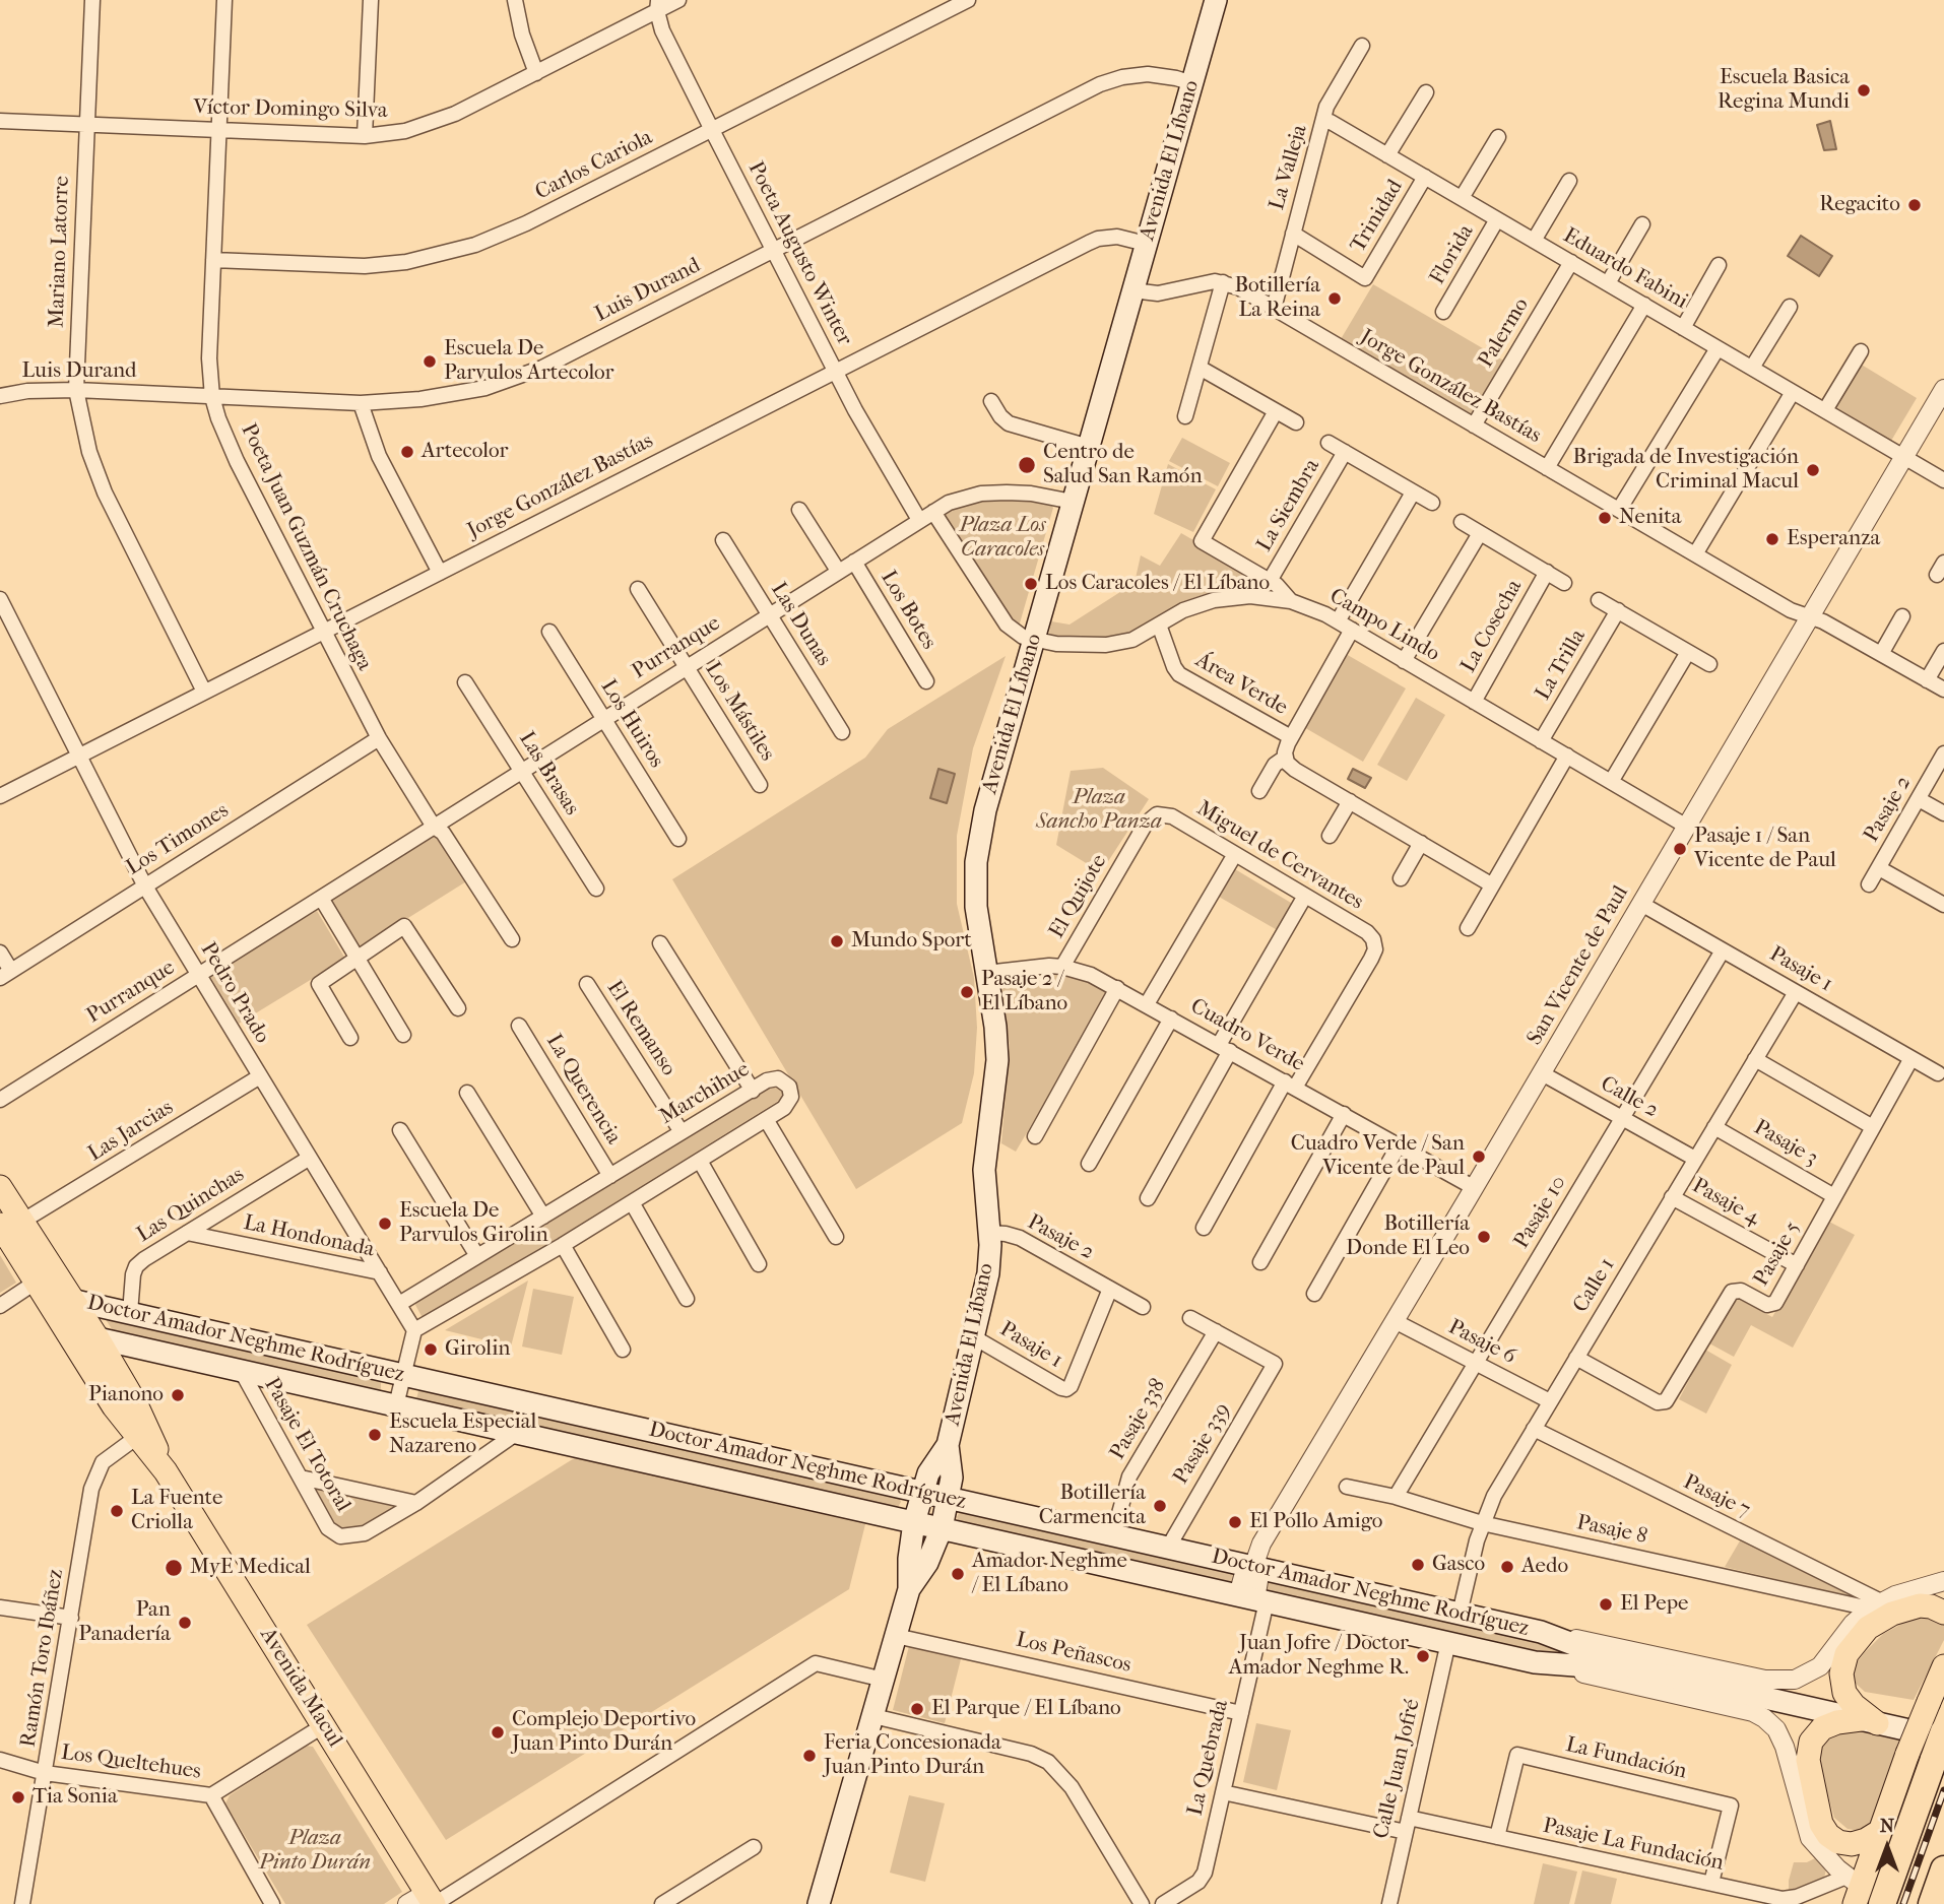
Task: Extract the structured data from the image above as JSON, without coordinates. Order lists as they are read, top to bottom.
{
  "streets": {
    "main road": ["Avenida El Líbano", "Doctor Amador Neghme Rodríguez", "Avenida Macul"],
    "street": [
      "Víctor Domingo Silva",
      "Carlos Cariola",
      "La Valleja",
      "Trinidad",
      "Mariano Latorre",
      "Poeta Augusto Winter",
      "Florida",
      "Eduardo Fabini",
      "Luis Durand",
      "Palermo",
      "Jorge González Bastías",
      "La Siembra",
      "Poeta Juan Guzmán Cruchaga",
      "Los Botes",
      "Las Dunas",
      "Campo Lindo",
      "La Cosecha",
      "Purranque",
      "La Trilla",
      "Área Verde",
      "Los Mástiles",
      "Los Huiros",
      "Las Brasas",
      "Pasaje 2",
      "Los Timones",
      "Miguel de Cervantes",
      "El Quijote",
      "San Vicente de Paul",
      "Pasaje 1",
      "Pedro Prado",
      "El Remanso",
      "Cuadro Verde",
      "La Querencia",
      "Marchihue",
      "Calle 2",
      "Las Jarcias",
      "Pasaje 3",
      "Pasaje 4",
      "Las Quinchas",
      "Pasaje 10",
      "La Hondonada",
      "Pasaje 5",
      "Calle 1",
      "Pasaje 6",
      "Pasaje 338",
      "Pasaje 339",
      "Pasaje El Totoral",
      "Pasaje 7",
      "Pasaje 8",
      "Los Peñascos",
      "Ramón Toro Ibáñez",
      "La Quebrada",
      "La Fundación",
      "Los Queltehues",
      "Calle Juan Jofré",
      "Pasaje La Fundación"
    ]
  },
  "crossings": [
    ["Víctor Domingo Silva", "Mariano Latorre"],
    ["Víctor Domingo Silva", "Poeta Augusto Winter"],
    ["Víctor Domingo Silva", "Poeta Juan Guzmán Cruchaga"],
    ["Avenida El Líbano", "Luis Durand"],
    ["Avenida El Líbano", "Jorge González Bastías"],
    ["Avenida El Líbano", "Campo Lindo"],
    ["Avenida El Líbano", "Purranque"],
    ["Avenida El Líbano", "Pasaje 2"],
    ["Avenida El Líbano", "Pasaje 1"],
    ["Avenida El Líbano", "Cuadro Verde"],
    ["Avenida El Líbano", "Doctor Amador Neghme Rodríguez"],
    ["Avenida El Líbano", "Los Peñascos"],
    ["Carlos Cariola", "Poeta Augusto Winter"],
    ["Carlos Cariola", "Poeta Juan Guzmán Cruchaga"],
    ["La Valleja", "Trinidad"],
    ["La Valleja", "Eduardo Fabini"],
    ["La Valleja", "Jorge González Bastías"],
    ["Trinidad", "Eduardo Fabini"],
    ["Mariano Latorre", "Luis Durand"],
    ["Mariano Latorre", "Jorge González Bastías"],
    ["Poeta Augusto Winter", "Luis Durand"],
    ["Poeta Augusto Winter", "Jorge González Bastías"],
    ["Poeta Augusto Winter", "Purranque"],
    ["Florida", "Eduardo Fabini"],
    ["Eduardo Fabini", "Palermo"],
    ["Eduardo Fabini", "San Vicente de Paul"],
    ["Luis Durand", "Poeta Juan Guzmán Cruchaga"],
    ["Palermo", "Jorge González Bastías"],
    ["Jorge González Bastías", "Poeta Juan Guzmán Cruchaga"],
    ["Jorge González Bastías", "San Vicente de Paul"],
    ["Jorge González Bastías", "Pedro Prado"],
    ["Poeta Juan Guzmán Cruchaga", "Purranque"],
    ["Poeta Juan Guzmán Cruchaga", "Los Timones"],
    ["Los Botes", "Purranque"],
    ["Las Dunas", "Purranque"],
    ["Campo Lindo", "La Cosecha"],
    ["Campo Lindo", "La Trilla"],
    ["Campo Lindo", "Área Verde"],
    ["Campo Lindo", "San Vicente de Paul"],
    ["Purranque", "Los Mástiles"],
    ["Purranque", "Los Huiros"],
    ["Purranque", "Las Brasas"],
    ["Purranque", "Pedro Prado"],
    ["Pasaje 2", "Pasaje 1"],
    ["Los Timones", "Pedro Prado"],
    ["Miguel de Cervantes", "El Quijote"],
    ["Miguel de Cervantes", "Cuadro Verde"],
    ["El Quijote", "Cuadro Verde"],
    ["San Vicente de Paul", "Pasaje 1"],
    ["San Vicente de Paul", "Cuadro Verde"],
    ["San Vicente de Paul", "Calle 2"],
    ["San Vicente de Paul", "Doctor Amador Neghme Rodríguez"],
    ["San Vicente de Paul", "Pasaje 6"],
    ["San Vicente de Paul", "La Quebrada"],
    ["Pasaje 1", "Pasaje 10"],
    ["Pasaje 1", "Pasaje 5"],
    ["Pasaje 1", "Calle 1"],
    ["Pedro Prado", "Marchihue"],
    ["Pedro Prado", "Las Jarcias"],
    ["Pedro Prado", "Las Quinchas"],
    ["Pedro Prado", "La Hondonada"],
    ["El Remanso", "Marchihue"],
    ["La Querencia", "Marchihue"],
    ["Calle 2", "Pasaje 10"],
    ["Calle 2", "Calle 1"],
    ["Las Jarcias", "Avenida Macul"],
    ["Pasaje 3", "Pasaje 5"],
    ["Pasaje 3", "Calle 1"],
    ["Pasaje 4", "Pasaje 5"],
    ["Pasaje 4", "Calle 1"],
    ["Las Quinchas", "La Hondonada"],
    ["Las Quinchas", "Doctor Amador Neghme Rodríguez"],
    ["Pasaje 10", "Pasaje 6"],
    ["Pasaje 10", "Pasaje 8"],
    ["Pasaje 5", "Calle 1"],
    ["Calle 1", "Doctor Amador Neghme Rodríguez"],
    ["Calle 1", "Pasaje 6"],
    ["Calle 1", "Pasaje 7"],
    ["Calle 1", "Pasaje 8"],
    ["Doctor Amador Neghme Rodríguez", "Pasaje 338"],
    ["Doctor Amador Neghme Rodríguez", "Pasaje 339"],
    ["Doctor Amador Neghme Rodríguez", "Pasaje El Totoral"],
    ["Doctor Amador Neghme Rodríguez", "Pasaje 7"],
    ["Doctor Amador Neghme Rodríguez", "Pasaje 8"],
    ["Doctor Amador Neghme Rodríguez", "Avenida Macul"],
    ["Doctor Amador Neghme Rodríguez", "La Quebrada"],
    ["Doctor Amador Neghme Rodríguez", "Calle Juan Jofré"],
    ["Doctor Amador Neghme Rodríguez", "Pasaje La Fundación"],
    ["Pasaje 338", "Pasaje 339"],
    ["Pasaje 7", "Pasaje 8"],
    ["Los Peñascos", "La Quebrada"],
    ["Ramón Toro Ibáñez", "Avenida Macul"],
    ["Ramón Toro Ibáñez", "Los Queltehues"],
    ["Avenida Macul", "Los Queltehues"],
    ["La Fundación", "Pasaje La Fundación"],
    ["Calle Juan Jofré", "Pasaje La Fundación"]
  ],
  "parks": ["Plaza Los Caracoles", "Plaza Sancho Panza", "Plaza Pinto Durán"],
  "places": [
    "Escuela Basica Regina Mundi",
    "Regacito",
    "Botillería La Reina",
    "Escuela De Parvulos Artecolor",
    "Artecolor",
    "Centro de Salud San Ramón",
    "Brigada de Investigación Criminal Macul",
    "Nenita",
    "Esperanza",
    "Los Caracoles / El Líbano",
    "Pasaje 1 / San Vicente de Paul",
    "Mundo Sport",
    "Pasaje 2 / El Líbano",
    "Cuadro Verde / San Vicente de Paul",
    "Escuela De Parvulos Girolin",
    "Botillería Donde El Leo",
    "Girolin",
    "Pianono",
    "Escuela Especial Nazareno",
    "Botillería Carmencita",
    "La Fuente Criolla",
    "El Pollo Amigo",
    "Gasco",
    "Aedo",
    "MyE Medical",
    "Amador Neghme / El Líbano",
    "El Pepe",
    "Pan Panadería",
    "Juan Jofre / Doctor Amador Neghme R.",
    "El Parque / El Líbano",
    "Complejo Deportivo Juan Pinto Durán",
    "Feria Concesionada Juan Pinto Durán",
    "Tia Sonia"
  ],
  "north": "top"
}
